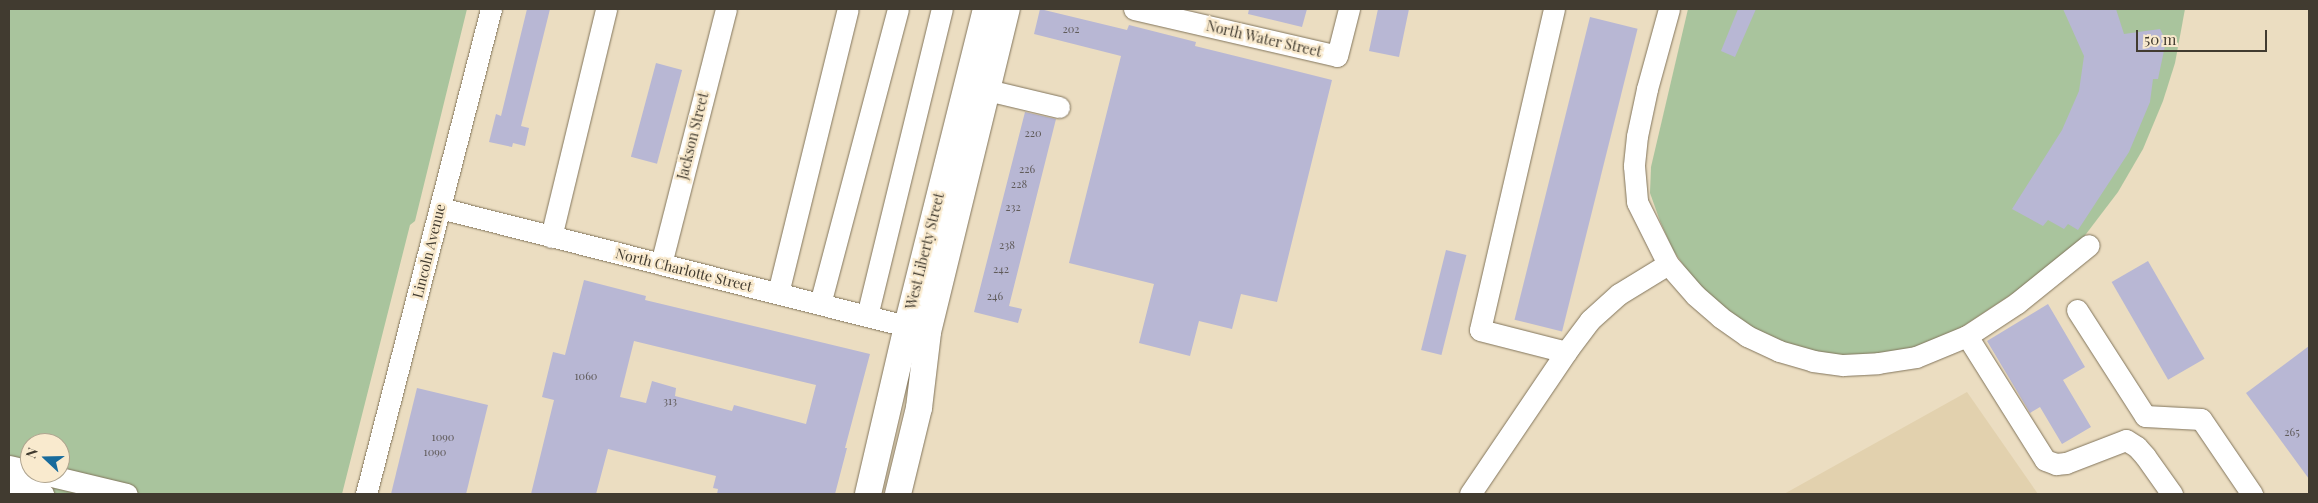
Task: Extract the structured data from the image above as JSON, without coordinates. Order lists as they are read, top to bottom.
{
  "streets": {
    "main road": ["West Liberty Street"],
    "street": [
      "North Water Street",
      "Jackson Street",
      "Lincoln Avenue",
      "North Charlotte Street"
    ]
  },
  "crossings": [
    ["Jackson Street", "North Charlotte Street"],
    ["Lincoln Avenue", "North Charlotte Street"],
    ["West Liberty Street", "North Charlotte Street"]
  ],
  "house_numbers": [
    "202",
    "220",
    "226",
    "228",
    "232",
    "238",
    "242",
    "246",
    "1060",
    "313",
    "265",
    "1090",
    "1090"
  ],
  "scale_bar": "50 m",
  "north": "left"
}
